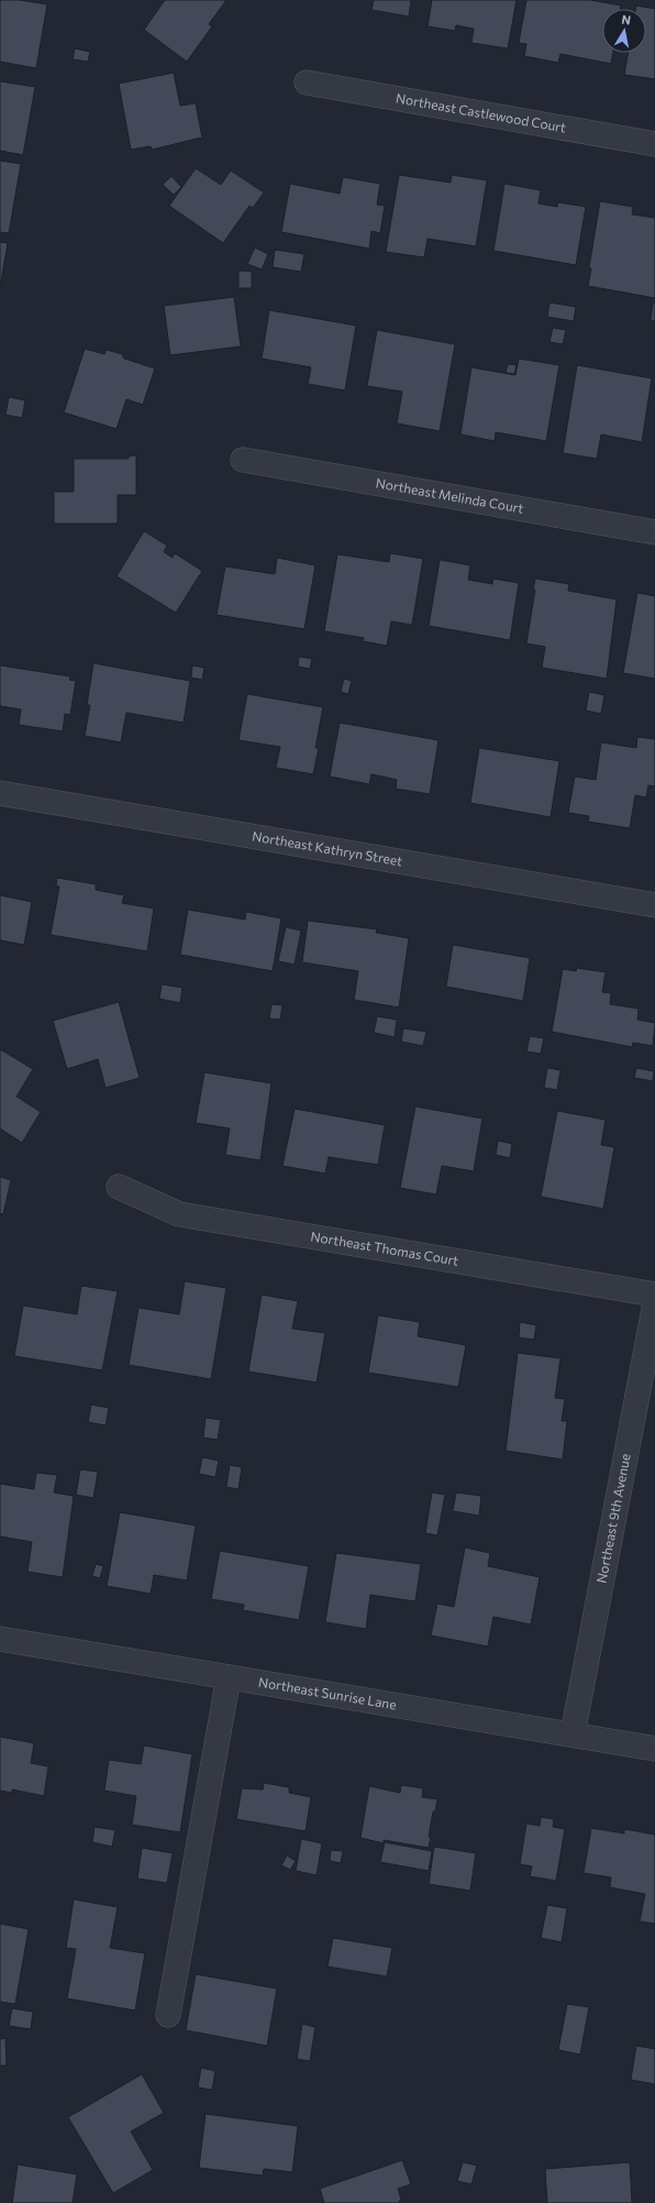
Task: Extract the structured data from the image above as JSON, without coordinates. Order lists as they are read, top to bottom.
{
  "streets": {
    "street": [
      "Northeast Castlewood Court",
      "Northeast Melinda Court",
      "Northeast Kathryn Street",
      "Northeast Thomas Court",
      "Northeast 9th Avenue",
      "Northeast Sunrise Lane"
    ]
  },
  "crossings": [
    ["Northeast 9th Avenue", "Northeast Sunrise Lane"]
  ],
  "north": "top"
}
